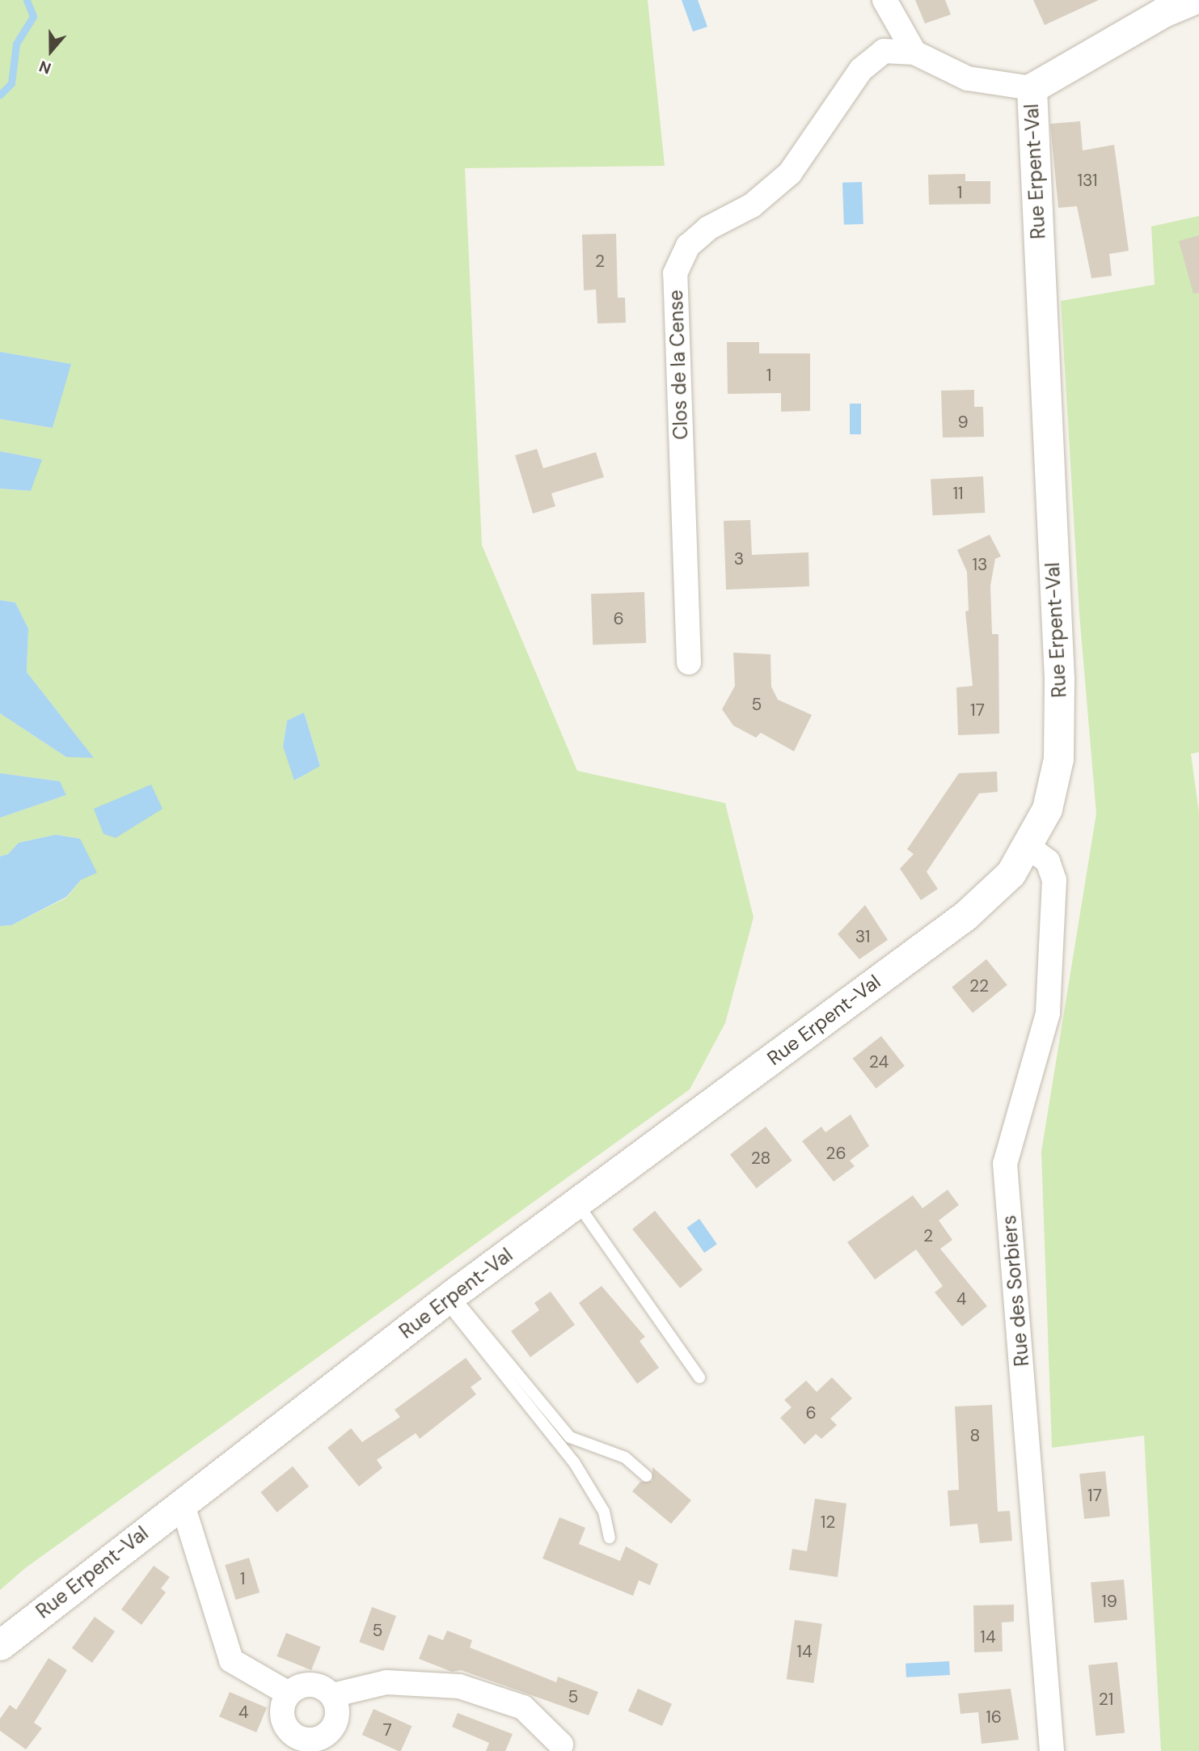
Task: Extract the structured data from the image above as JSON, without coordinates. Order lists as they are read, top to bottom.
{
  "streets": {
    "street": ["Rue Erpent-Val", "Clos de la Cense", "Rue des Sorbiers"]
  },
  "crossings": [
    ["Rue Erpent-Val", "Rue des Sorbiers"]
  ],
  "house_numbers": [
    "131",
    "1",
    "2",
    "1",
    "9",
    "11",
    "3",
    "13",
    "6",
    "5",
    "17",
    "31",
    "22",
    "24",
    "26",
    "28",
    "2",
    "4",
    "6",
    "8",
    "17",
    "12",
    "1",
    "19",
    "5",
    "14",
    "14",
    "5",
    "21",
    "4",
    "16",
    "7"
  ],
  "north": "bottom"
}
